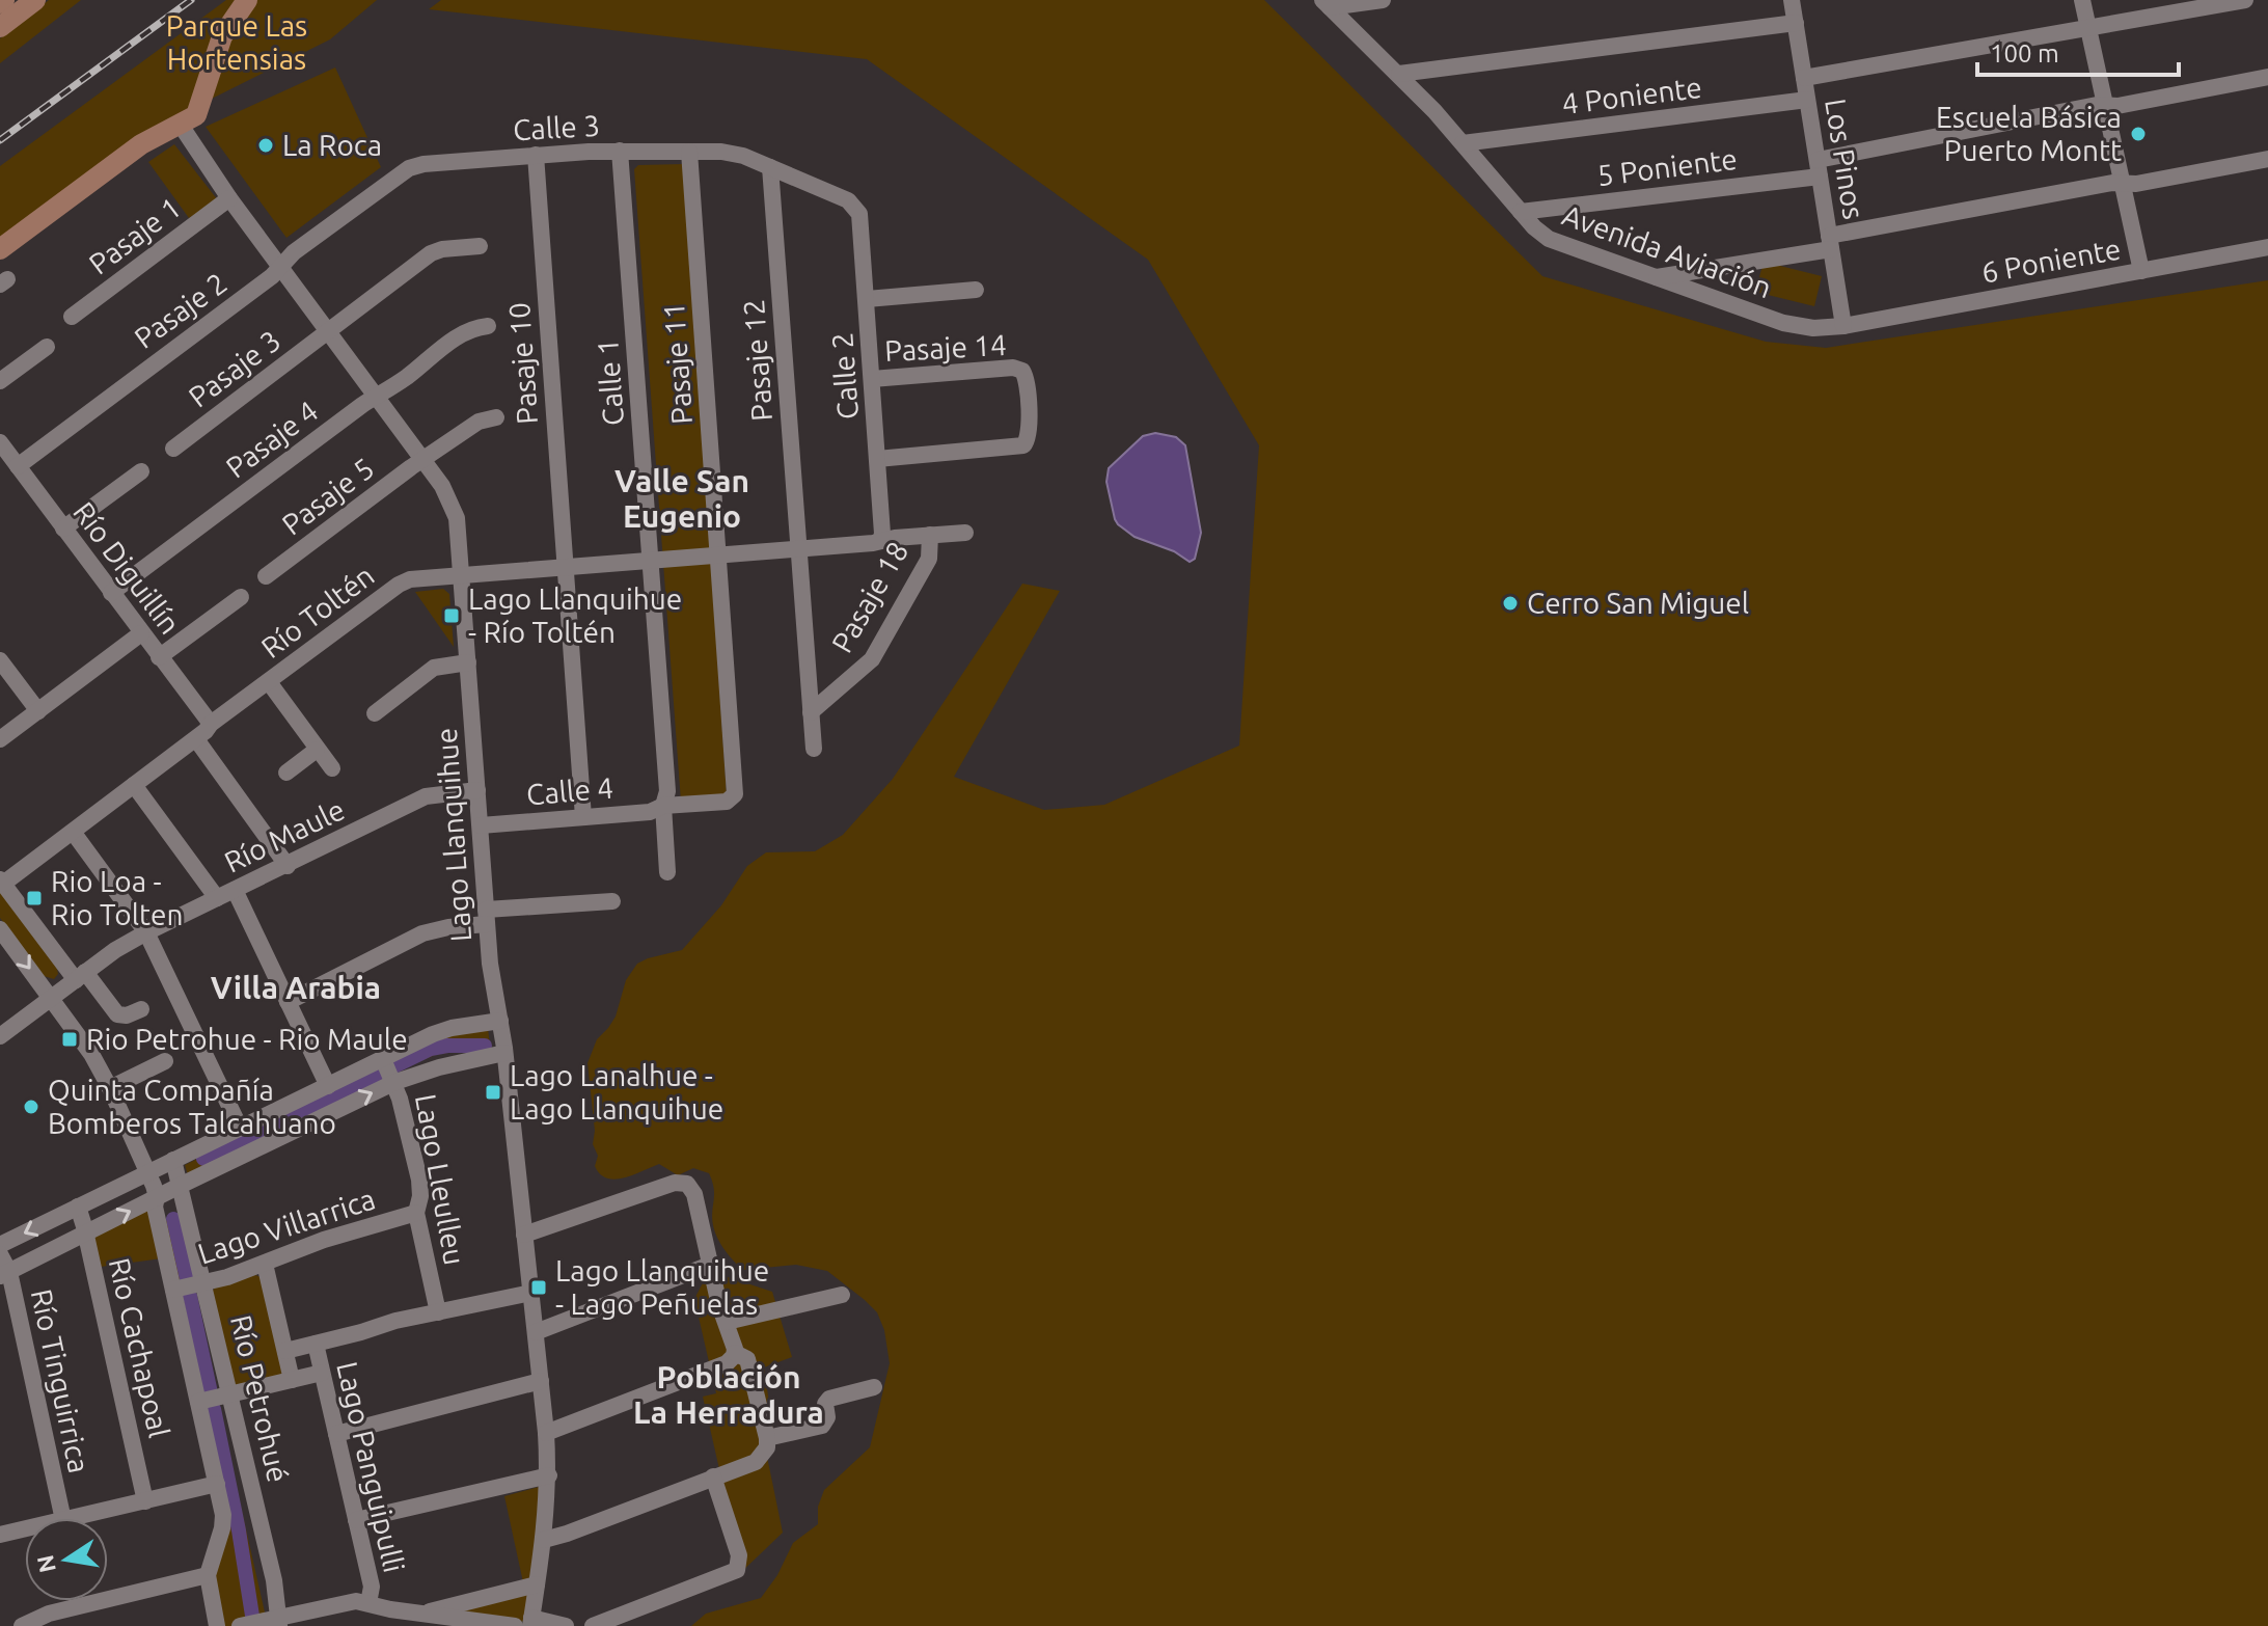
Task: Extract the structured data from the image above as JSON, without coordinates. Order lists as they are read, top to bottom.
{
  "streets": {
    "street": [
      "4 Poniente",
      "Calle 3",
      "Los Pinos",
      "5 Poniente",
      "Pasaje 1",
      "Avenida Aviación",
      "6 Poniente",
      "Pasaje 2",
      "Pasaje 14",
      "Pasaje 12",
      "Pasaje 10",
      "Pasaje 11",
      "Pasaje 3",
      "Calle 2",
      "Calle 1",
      "Pasaje 4",
      "Pasaje 5",
      "Río Diguillín",
      "Pasaje 18",
      "Río Toltén",
      "Calle 4",
      "Lago Llanquihue",
      "Río Maule",
      "Lago Lleulleu",
      "Lago Villarrica",
      "Río Cachapoal",
      "Río Tinguirrica",
      "Río Petrohué",
      "Lago Panguipulli"
    ]
  },
  "crossings": [
    ["4 Poniente", "Los Pinos"],
    ["4 Poniente", "Avenida Aviación"],
    ["Calle 3", "Pasaje 2"],
    ["Calle 3", "Pasaje 12"],
    ["Calle 3", "Pasaje 10"],
    ["Calle 3", "Pasaje 11"],
    ["Calle 3", "Calle 2"],
    ["Calle 3", "Calle 1"],
    ["Calle 3", "Lago Llanquihue"],
    ["Los Pinos", "5 Poniente"],
    ["Los Pinos", "Avenida Aviación"],
    ["Los Pinos", "6 Poniente"],
    ["5 Poniente", "Avenida Aviación"],
    ["Pasaje 1", "Lago Llanquihue"],
    ["Avenida Aviación", "6 Poniente"],
    ["Pasaje 2", "Río Diguillín"],
    ["Pasaje 2", "Lago Llanquihue"],
    ["Pasaje 14", "Calle 2"],
    ["Pasaje 12", "Pasaje 18"],
    ["Pasaje 12", "Río Toltén"],
    ["Pasaje 10", "Río Toltén"],
    ["Pasaje 10", "Calle 4"],
    ["Pasaje 11", "Calle 1"],
    ["Pasaje 11", "Río Toltén"],
    ["Pasaje 11", "Calle 4"],
    ["Pasaje 3", "Lago Llanquihue"],
    ["Calle 2", "Río Toltén"],
    ["Calle 1", "Río Toltén"],
    ["Calle 1", "Calle 4"],
    ["Pasaje 4", "Río Diguillín"],
    ["Pasaje 4", "Lago Llanquihue"],
    ["Pasaje 5", "Lago Llanquihue"],
    ["Río Diguillín", "Río Toltén"],
    ["Pasaje 18", "Río Toltén"],
    ["Río Toltén", "Lago Llanquihue"],
    ["Calle 4", "Lago Llanquihue"],
    ["Lago Llanquihue", "Río Maule"],
    ["Río Maule", "Río Petrohué"],
    ["Lago Lleulleu", "Lago Villarrica"],
    ["Lago Villarrica", "Río Petrohué"],
    ["Lago Villarrica", "Lago Panguipulli"]
  ],
  "districts": ["Valle San Eugenio", "Villa Arabia", "Población La Herradura"],
  "parks": ["Parque Las Hortensias"],
  "places": {
    "other": [
      "Escuela Básica Puerto Montt",
      "La Roca",
      "Cerro San Miguel",
      "Quinta Compañía Bomberos Talcahuano"
    ],
    "transit": [
      "Lago Llanquihue - Río Toltén",
      "Rio Loa - Rio Tolten",
      "Rio Petrohue - Rio Maule",
      "Lago Lanalhue - Lago Llanquihue",
      "Lago Llanquihue - Lago Peñuelas"
    ]
  },
  "scale_bar": "100 m",
  "north": "left"
}
